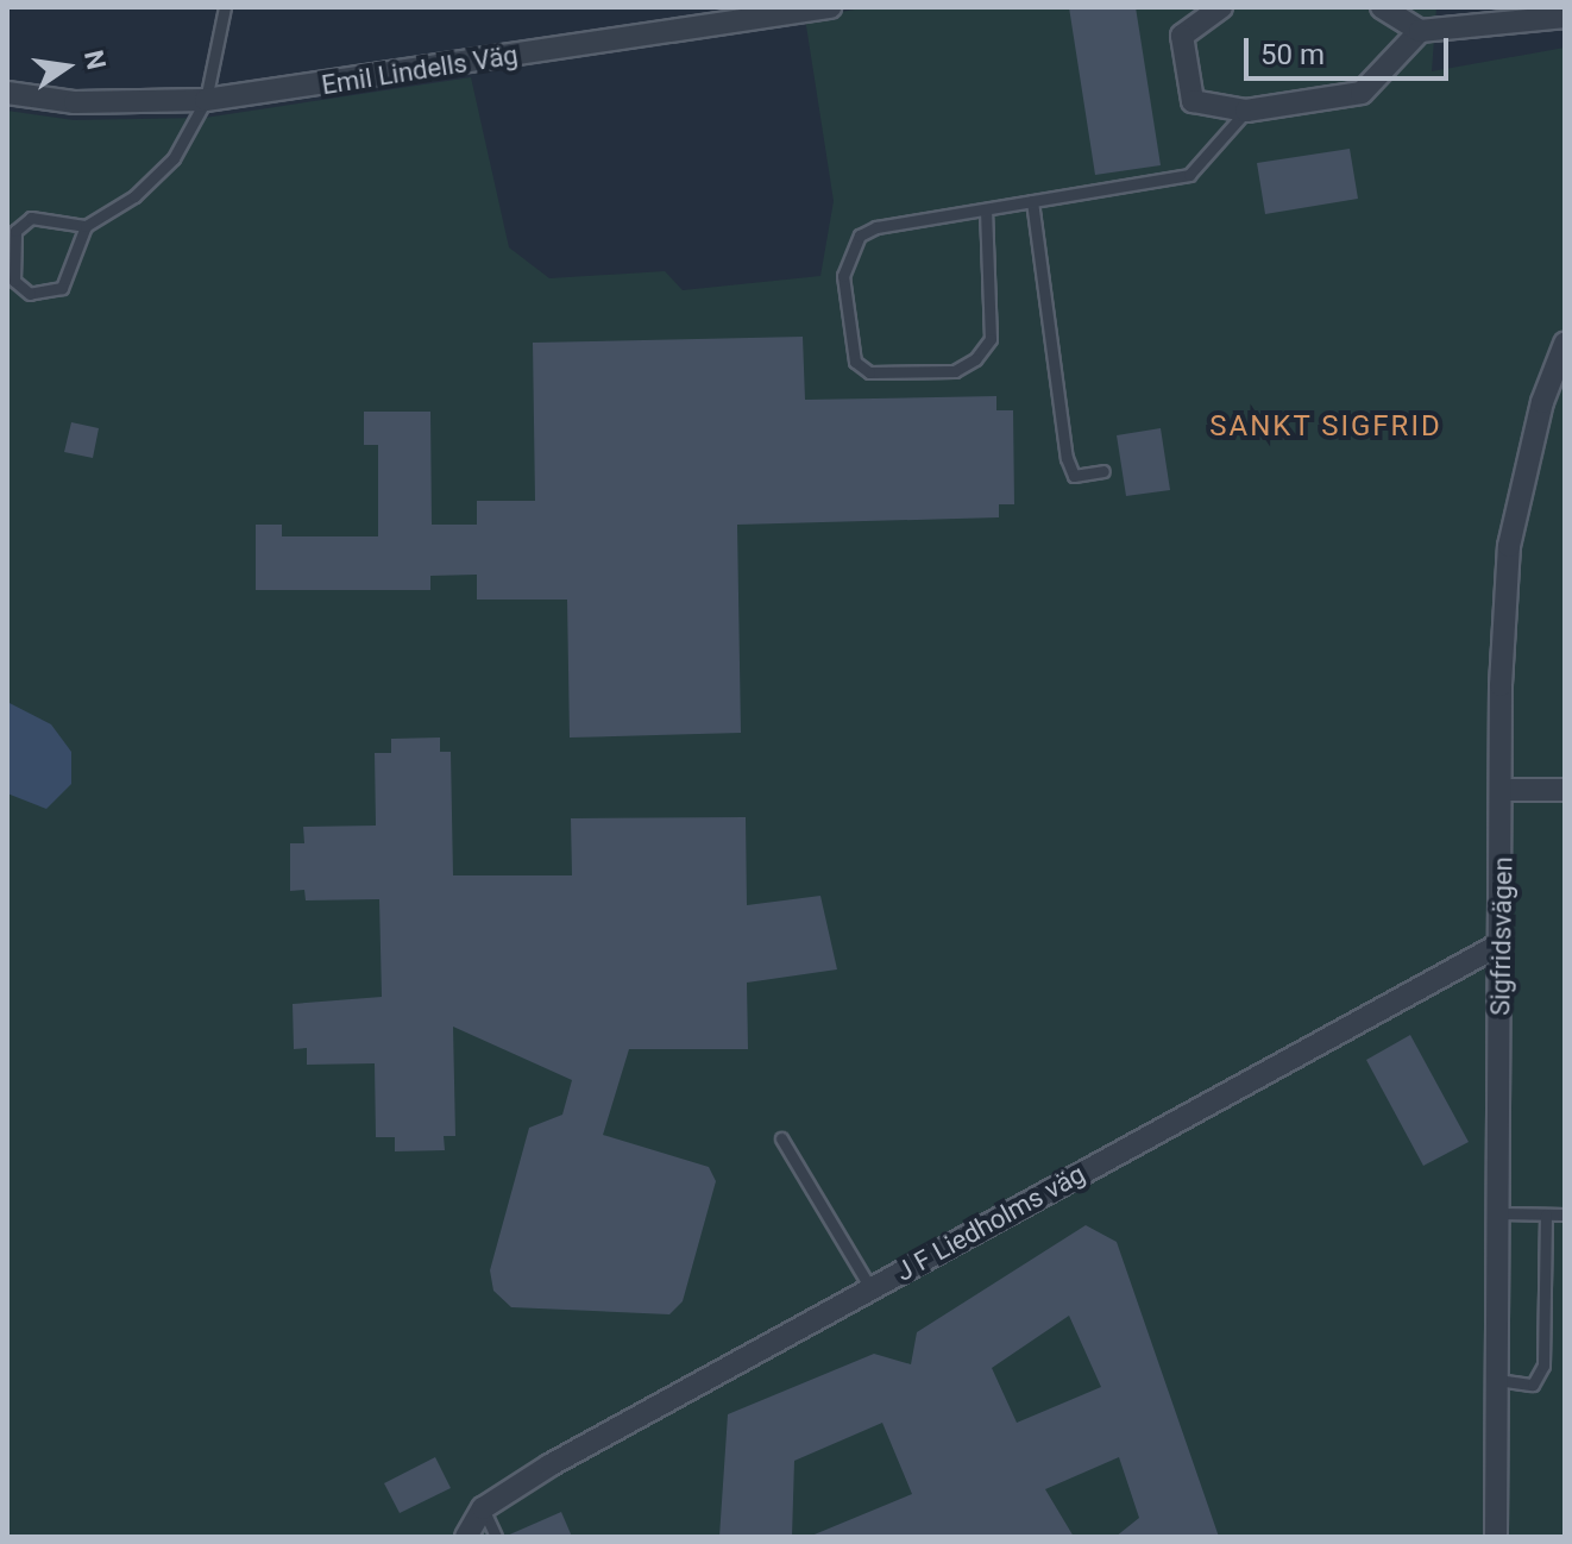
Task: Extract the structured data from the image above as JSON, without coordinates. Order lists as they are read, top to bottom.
{
  "streets": {
    "street": ["Emil Lindells Väg", "Sigfridsvägen", "J F Liedholms väg"]
  },
  "crossings": [
    ["Sigfridsvägen", "J F Liedholms väg"]
  ],
  "districts": ["SANKT SIGFRID"],
  "scale_bar": "50 m",
  "north": "right"
}
